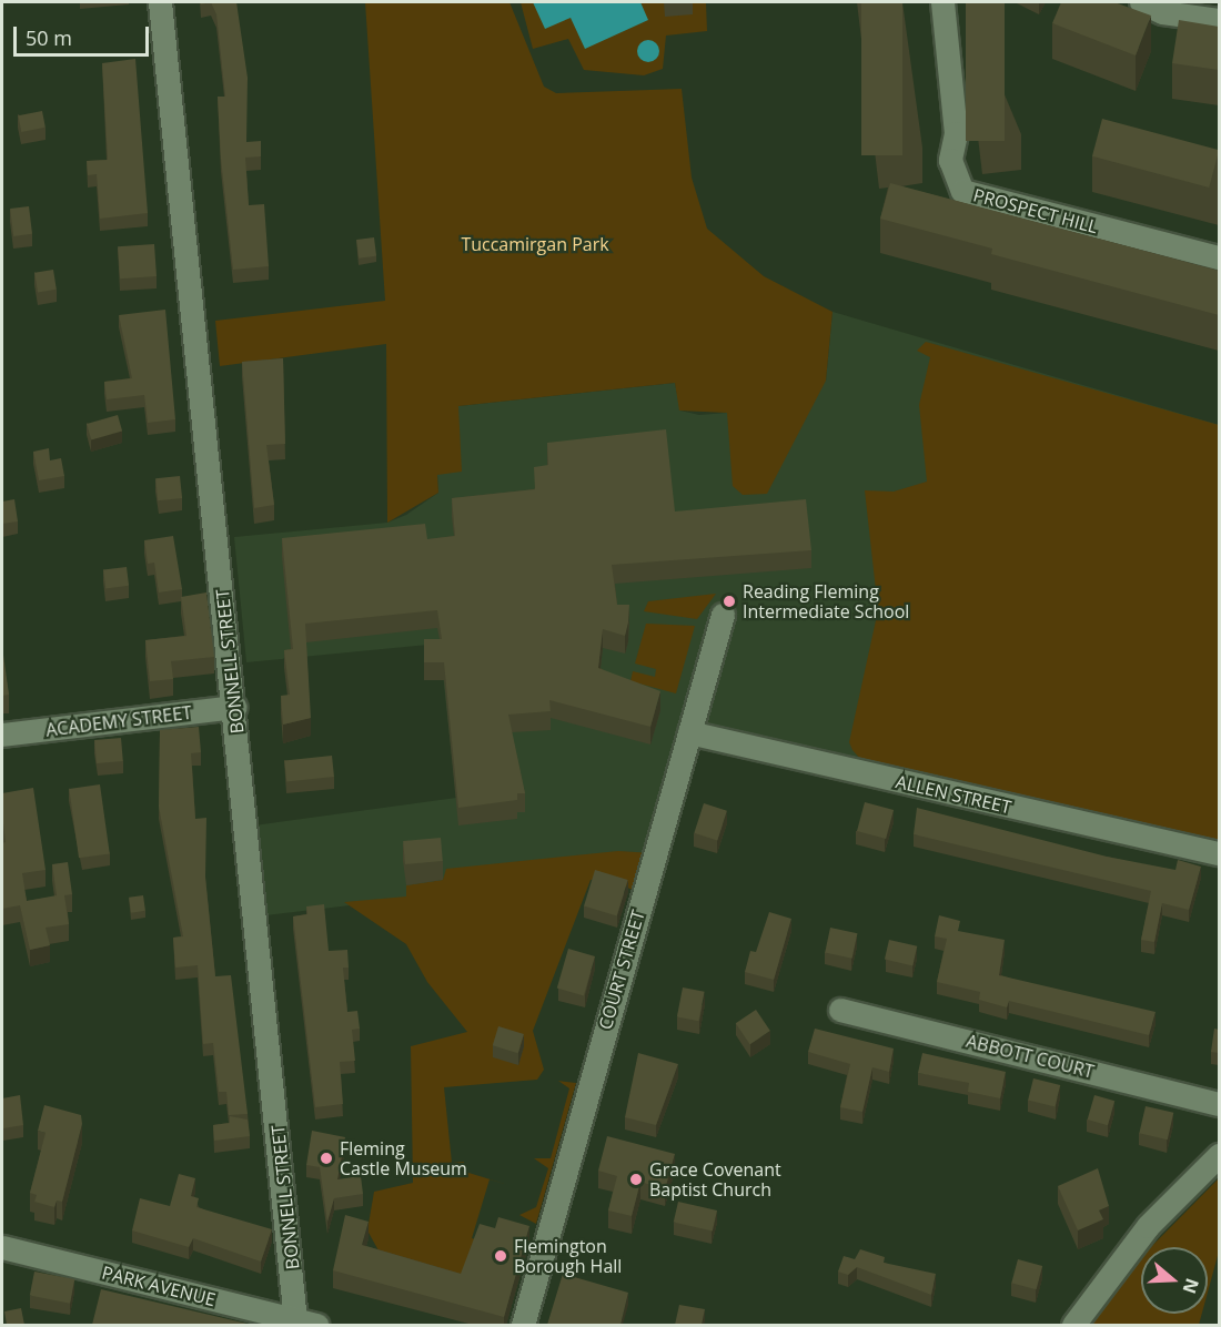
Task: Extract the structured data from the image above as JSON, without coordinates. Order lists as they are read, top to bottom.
{
  "streets": {
    "street": [
      "PROSPECT HILL",
      "BONNELL STREET",
      "ACADEMY STREET",
      "ALLEN STREET",
      "COURT STREET",
      "ABBOTT COURT",
      "PARK AVENUE"
    ]
  },
  "crossings": [
    ["BONNELL STREET", "ACADEMY STREET"],
    ["BONNELL STREET", "PARK AVENUE"],
    ["ALLEN STREET", "COURT STREET"]
  ],
  "parks": ["Tuccamirgan Park"],
  "places": [
    "Reading Fleming Intermediate School",
    "Fleming Castle Museum",
    "Grace Covenant Baptist Church",
    "Flemington Borough Hall"
  ],
  "scale_bar": "50 m",
  "north": "right"
}
